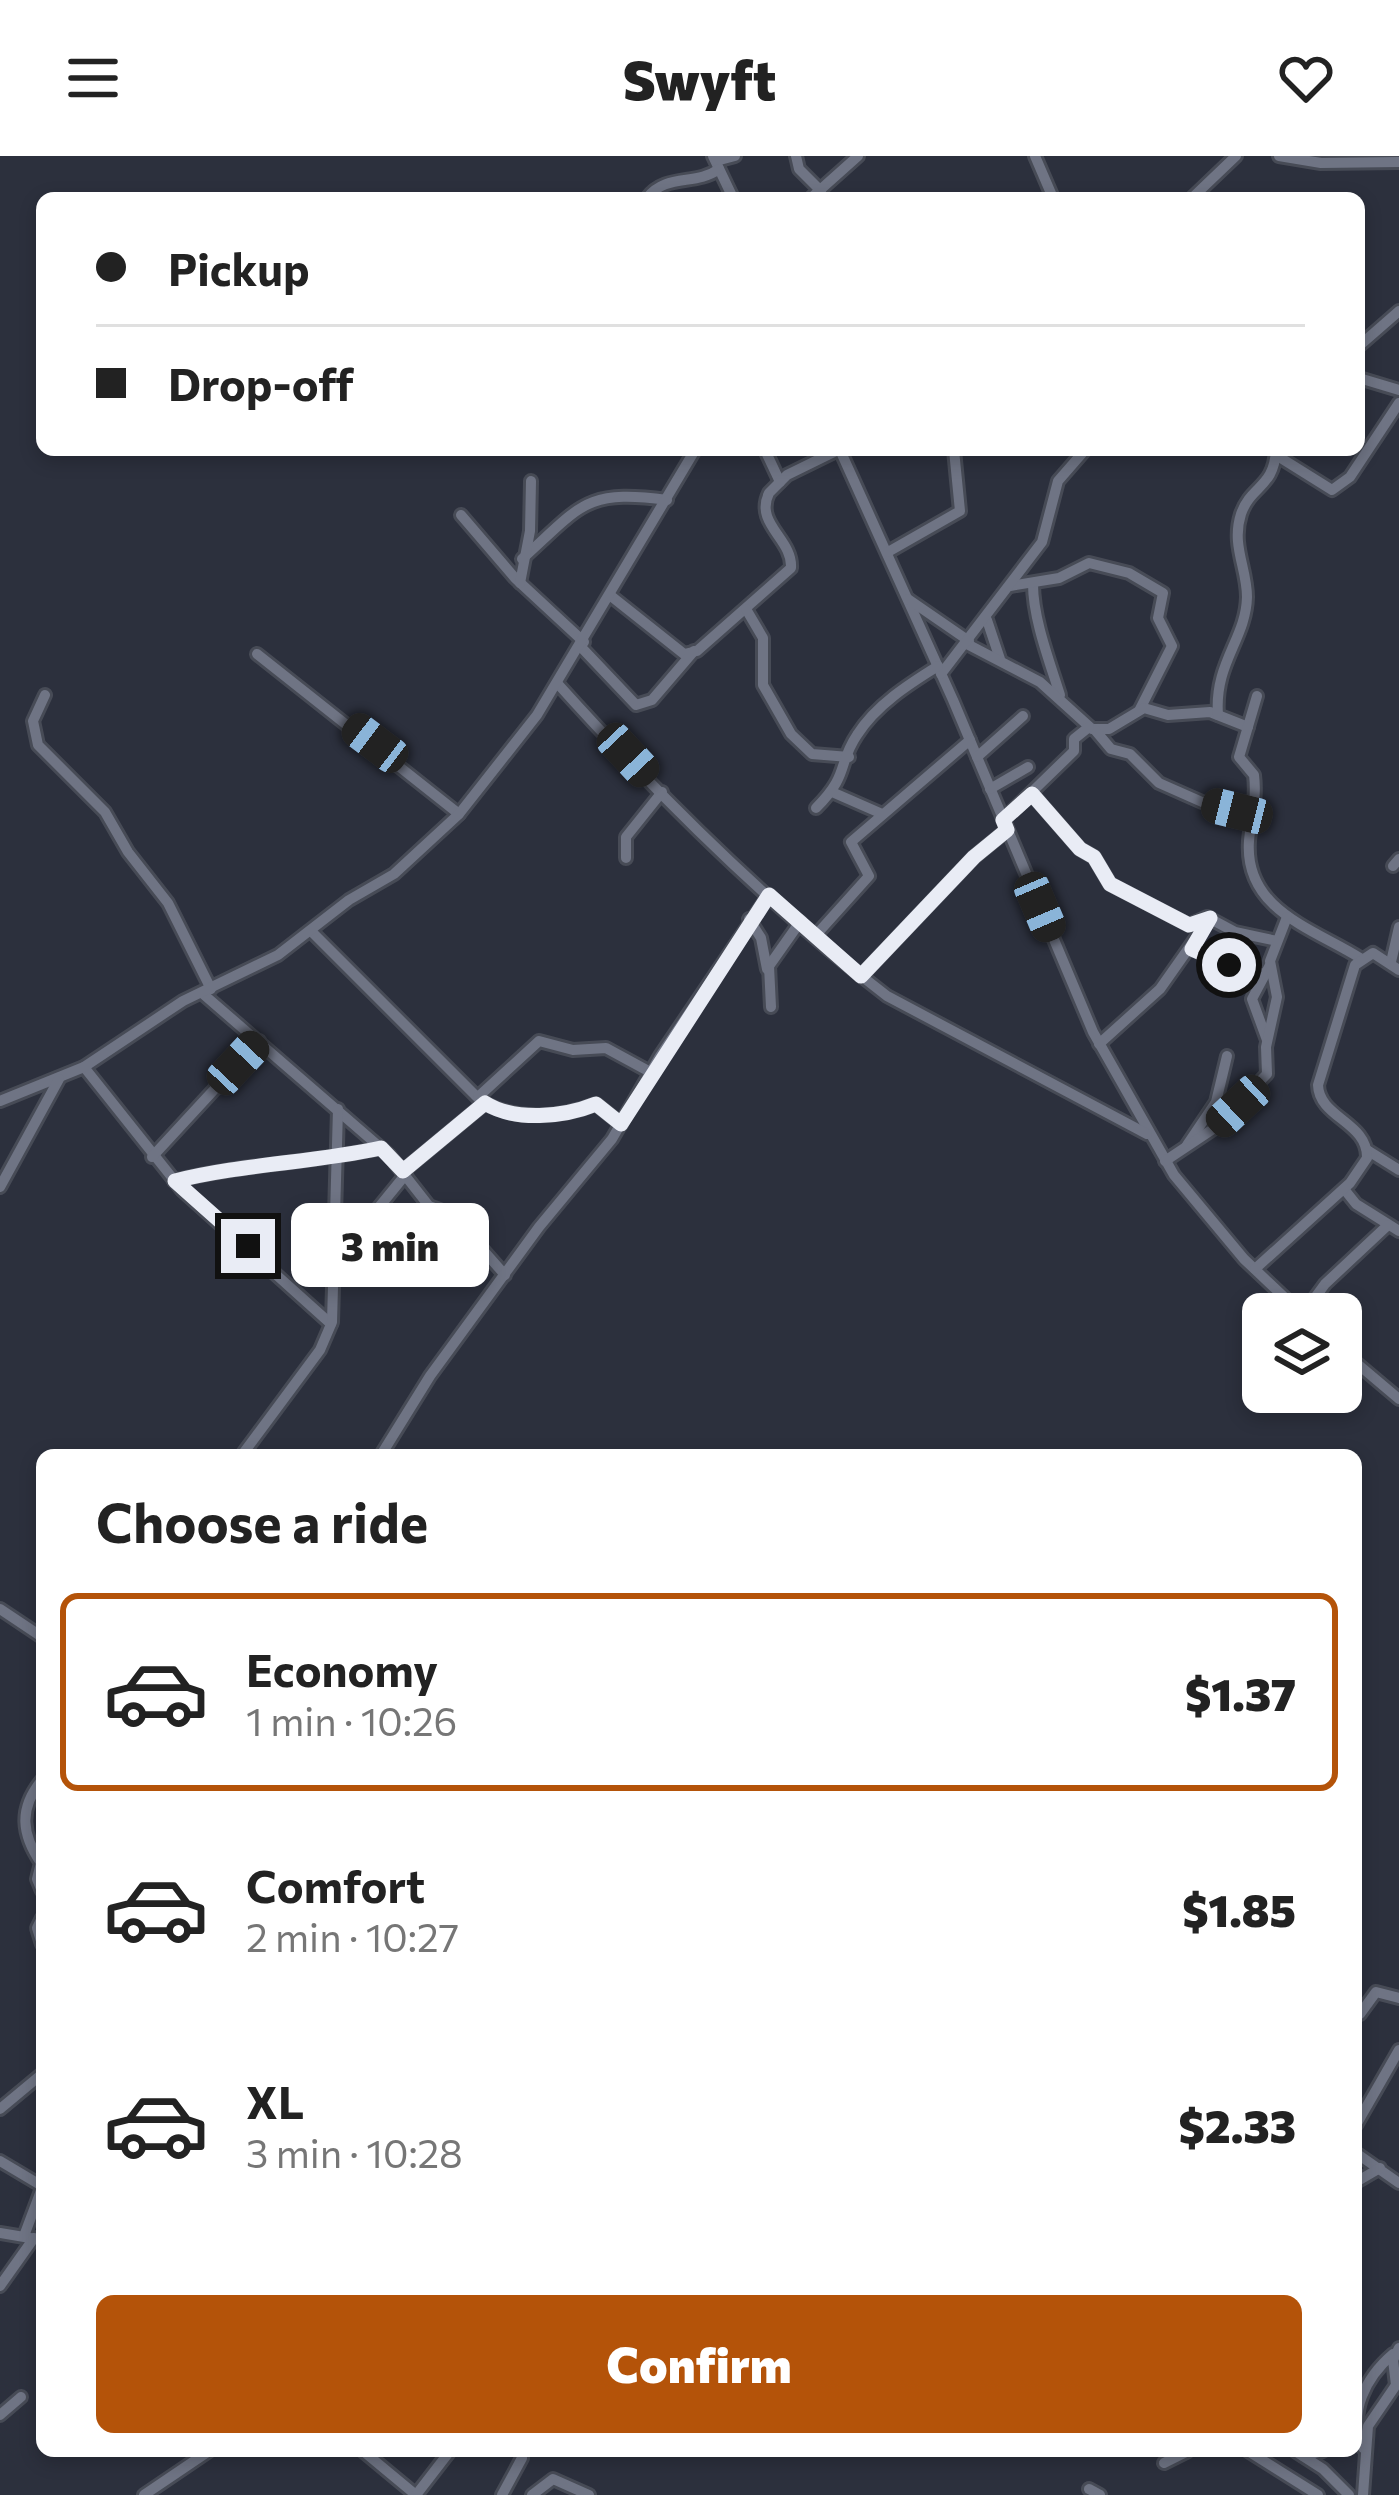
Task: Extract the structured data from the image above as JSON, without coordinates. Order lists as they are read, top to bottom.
{
  "page": {
    "header": "Swyft",
    "banner": ["Pickup", "Drop-off"],
    "bubble": "3 min",
    "heading": "Choose a ride",
    "list": [
      {
        "name": "Economy",
        "note": "1 min · 10:26",
        "value": "$1.37"
      },
      {
        "name": "Comfort",
        "note": "2 min · 10:27",
        "value": "$1.85"
      },
      {
        "name": "XL",
        "note": "3 min · 10:28",
        "value": "$2.33"
      }
    ],
    "buttons": "Confirm"
  }
}
